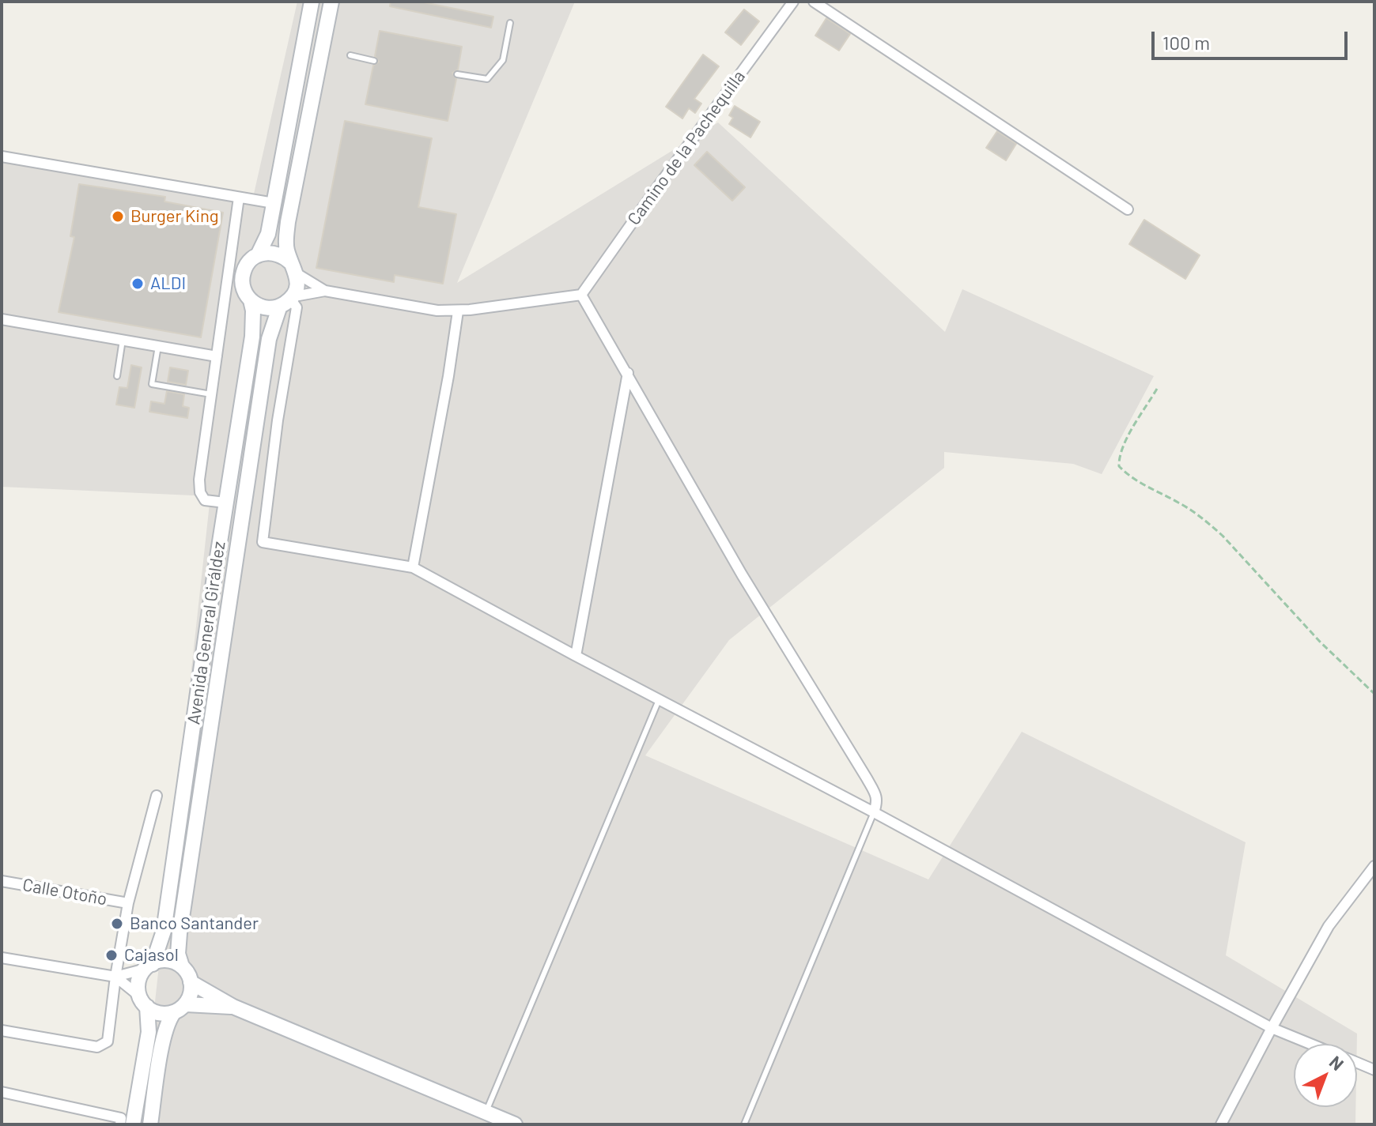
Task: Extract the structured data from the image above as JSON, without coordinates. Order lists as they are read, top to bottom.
{
  "streets": {
    "main road": ["Avenida General Giráldez"],
    "street": ["Camino de la Pachequilla", "Calle Otoño"]
  },
  "places": [
    "Burger King",
    "ALDI",
    "Banco Santander",
    "Cajasol"
  ],
  "scale_bar": "100 m",
  "north": "top right"
}
